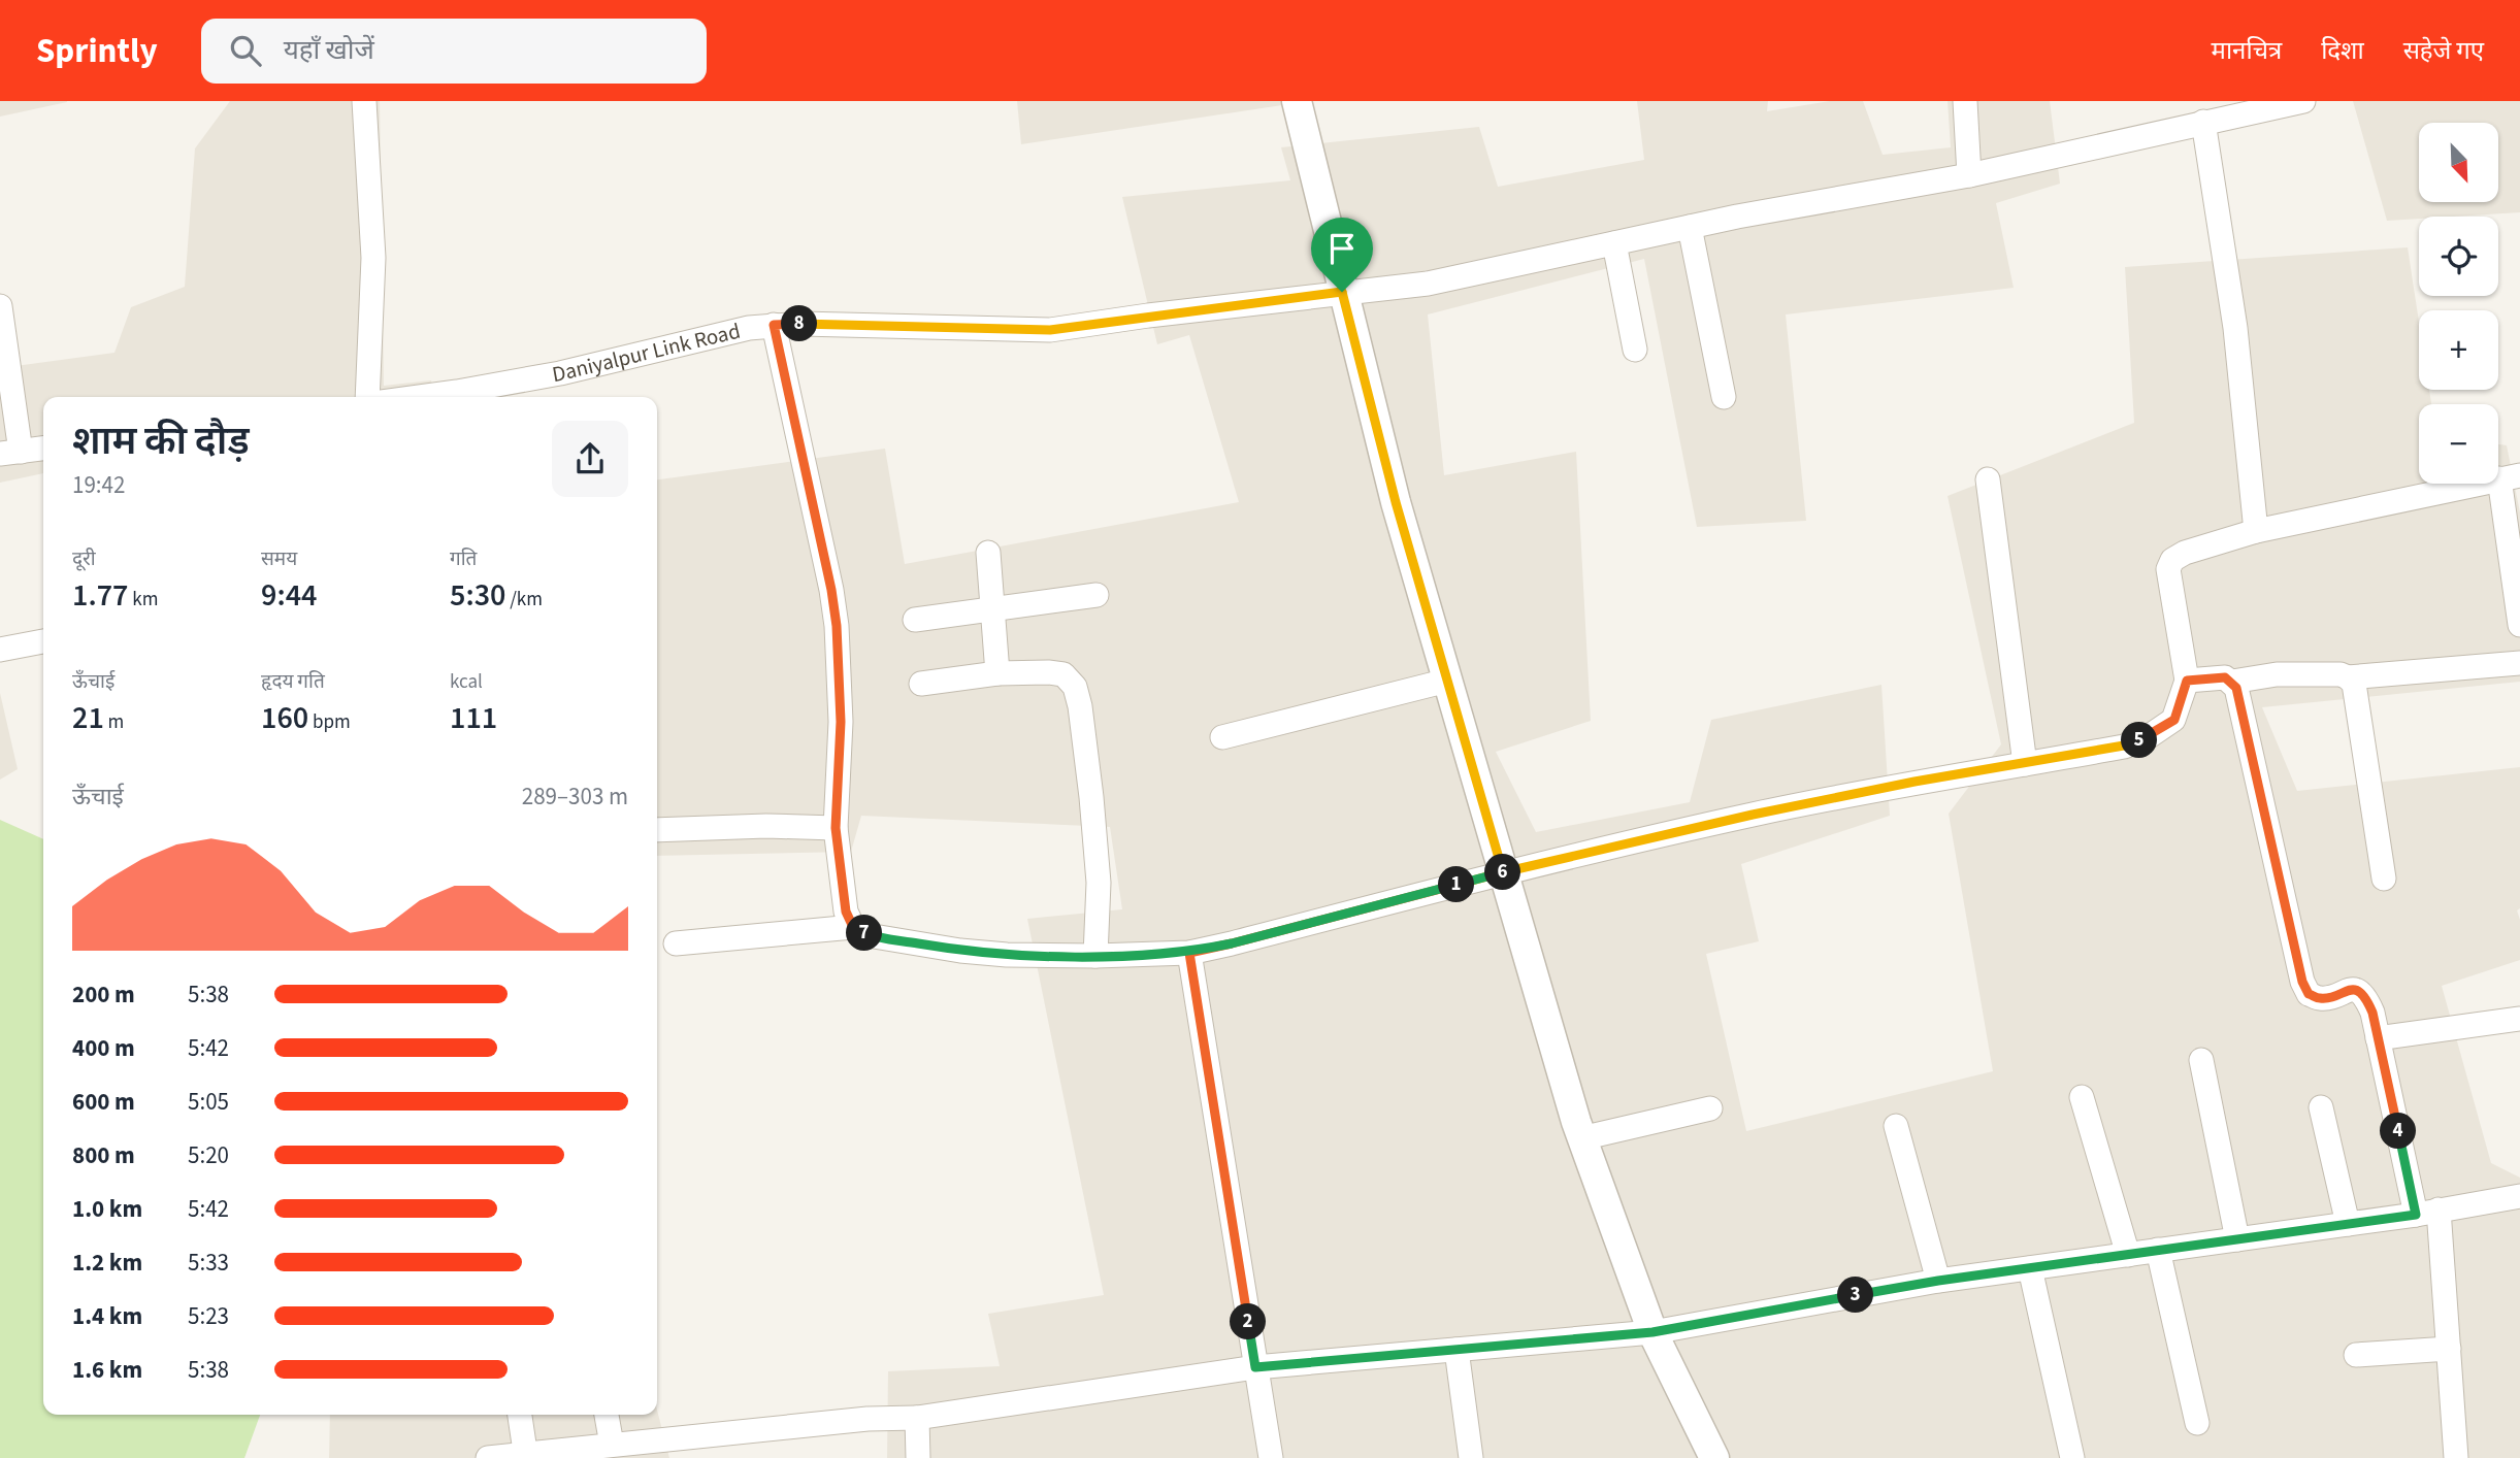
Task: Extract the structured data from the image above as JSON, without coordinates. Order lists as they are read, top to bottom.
{
  "streets": {
    "street": ["Daniyalpur Link Road"]
  },
  "north": "bottom right",
  "page": {
    "header": "Sprintly",
    "search": "यहाँ खोजें",
    "nav": ["मानचित्र", "दिशा", "सहेजे गए"],
    "map_buttons": ["+", "−"],
    "pins": [
      "8",
      "5",
      "6",
      "1",
      "7",
      "4",
      "3",
      "2"
    ],
    "heading": ["शाम की दौड़", "19:42"],
    "stats": [
      ["दूरी", "1.77 km"],
      ["समय", "9:44"],
      ["गति", "5:30 /km"],
      ["ऊँचाई", "21 m"],
      ["हृदय गति", "160 bpm"],
      ["kcal", "111"]
    ],
    "chart": ["ऊँचाई", "289–303 m"],
    "list": [
      {
        "name": "200 m",
        "note": "5:38"
      },
      {
        "name": "400 m",
        "note": "5:42"
      },
      {
        "name": "600 m",
        "note": "5:05"
      },
      {
        "name": "800 m",
        "note": "5:20"
      },
      {
        "name": "1.0 km",
        "note": "5:42"
      },
      {
        "name": "1.2 km",
        "note": "5:33"
      },
      {
        "name": "1.4 km",
        "note": "5:23"
      },
      {
        "name": "1.6 km",
        "note": "5:38"
      }
    ]
  }
}
